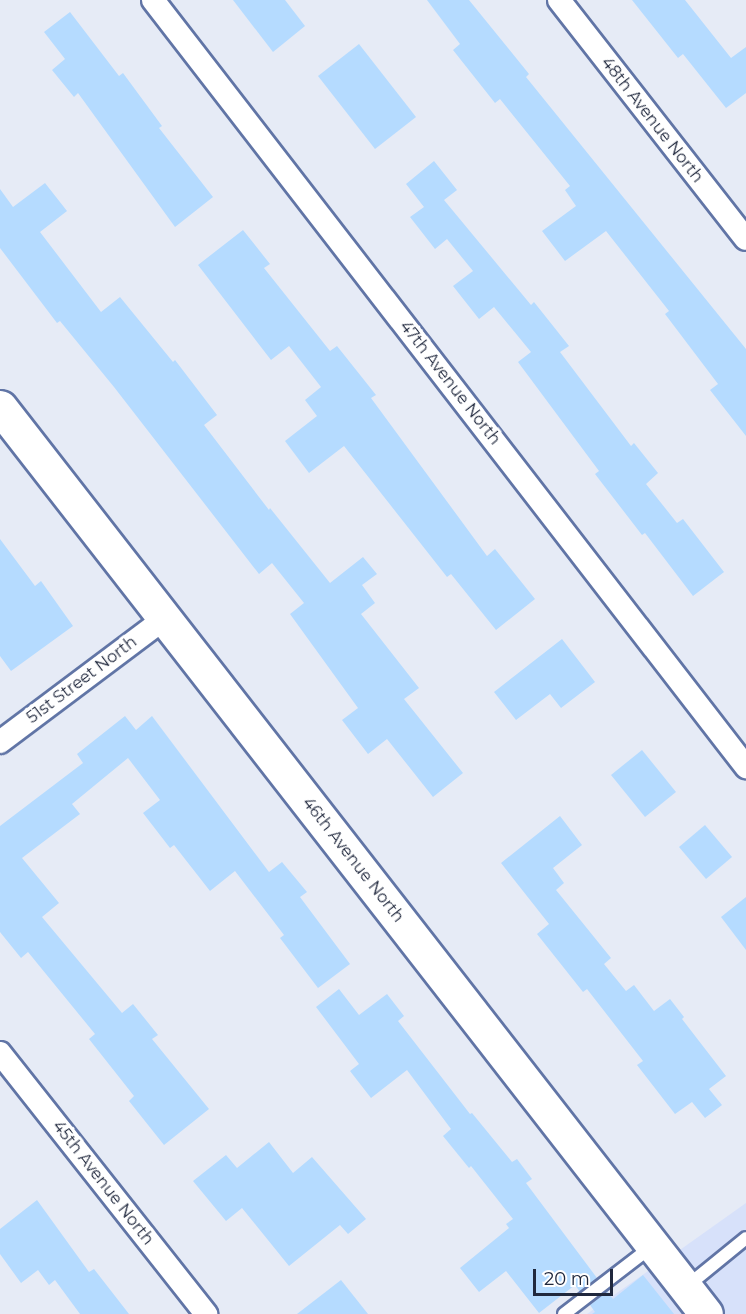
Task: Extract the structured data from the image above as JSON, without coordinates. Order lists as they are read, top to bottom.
{
  "streets": {
    "street": [
      "48th Avenue North",
      "47th Avenue North",
      "51st Street North",
      "46th Avenue North",
      "45th Avenue North"
    ]
  },
  "crossings": [
    ["51st Street North", "46th Avenue North"]
  ],
  "scale_bar": "20 m"
}
